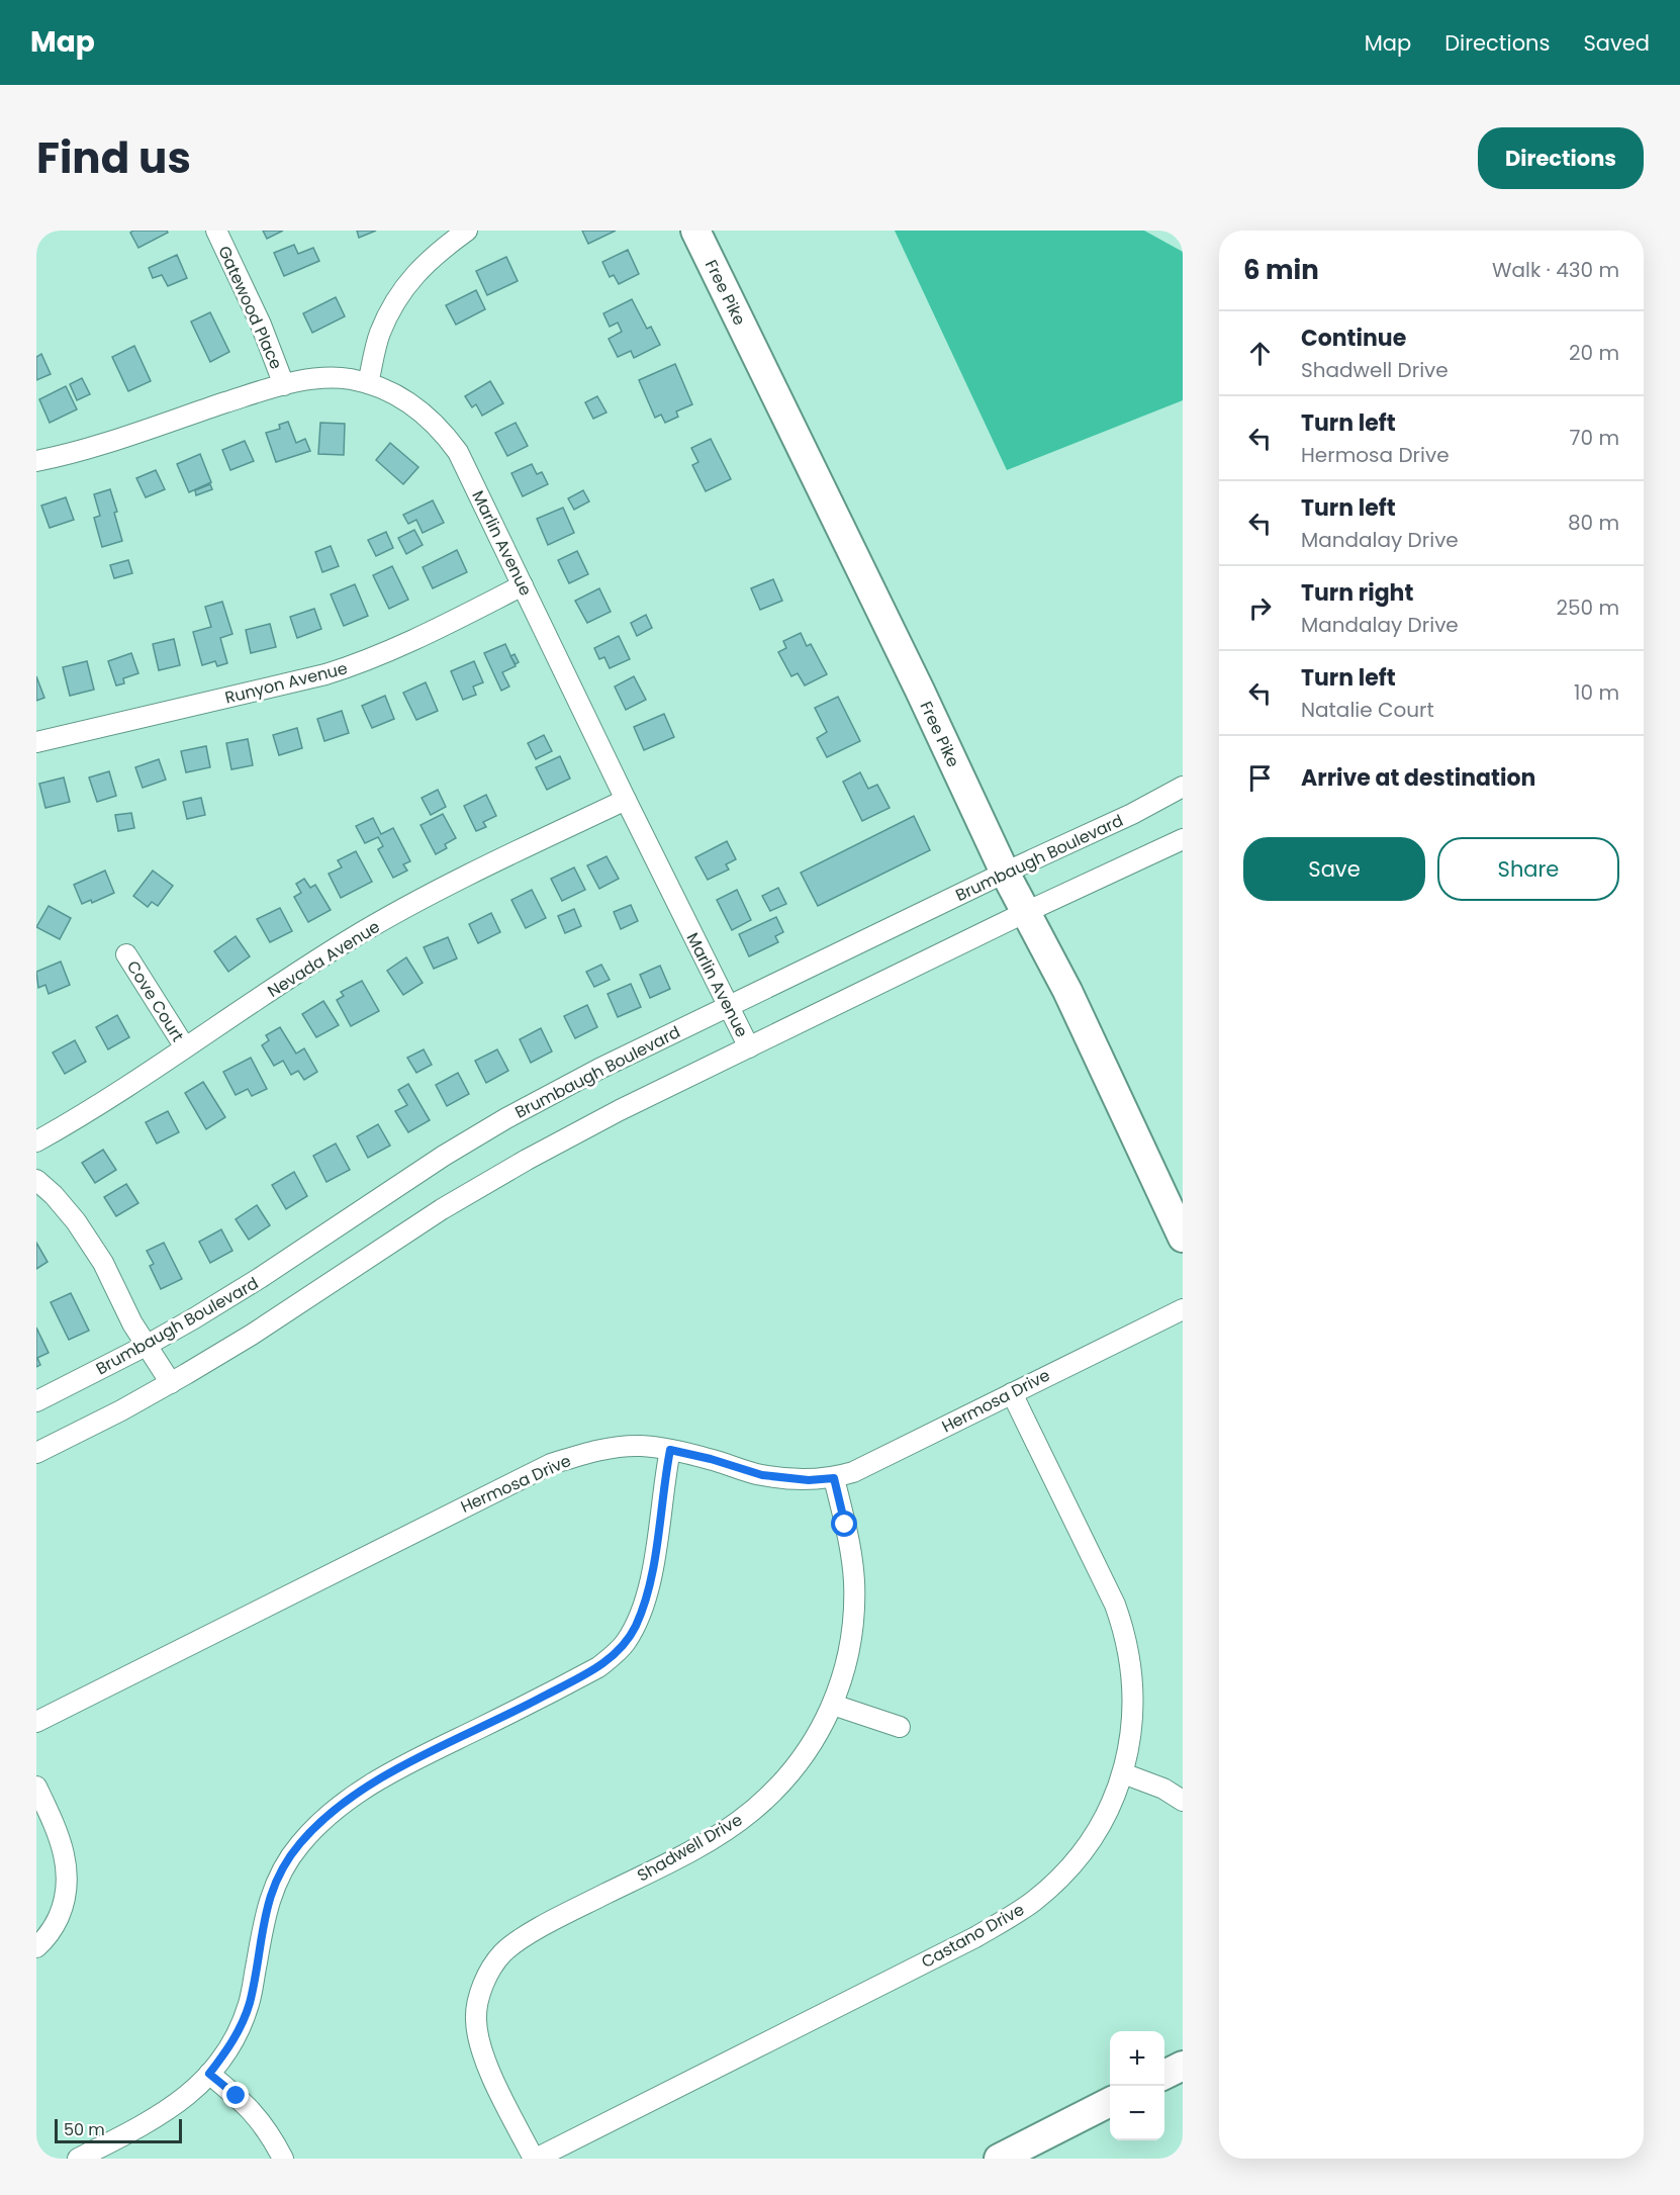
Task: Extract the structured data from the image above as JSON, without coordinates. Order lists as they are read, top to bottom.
{
  "streets": {
    "main road": ["Free Pike"],
    "street": [
      "Gatewood Place",
      "Marlin Avenue",
      "Runyon Avenue",
      "Brumbaugh Boulevard",
      "Nevada Avenue",
      "Cove Court",
      "Hermosa Drive",
      "Shadwell Drive",
      "Castano Drive"
    ]
  },
  "crossings": [
    ["Free Pike", "Brumbaugh Boulevard"],
    ["Gatewood Place", "Marlin Avenue"],
    ["Marlin Avenue", "Runyon Avenue"],
    ["Marlin Avenue", "Brumbaugh Boulevard"],
    ["Marlin Avenue", "Nevada Avenue"],
    ["Nevada Avenue", "Cove Court"],
    ["Hermosa Drive", "Shadwell Drive"],
    ["Hermosa Drive", "Castano Drive"],
    ["Shadwell Drive", "Castano Drive"]
  ],
  "scale_bar": "50 m",
  "page": {
    "header": "Map",
    "nav": ["Map", "Directions", "Saved"],
    "title": "Find us",
    "buttons": [
      "Directions",
      ["Save", "Share"]
    ],
    "heading": ["6 min", "Walk · 430 m"],
    "list": [
      ["Continue", "Shadwell Drive", "20 m"],
      ["Turn left", "Hermosa Drive", "70 m"],
      ["Turn left", "Mandalay Drive", "80 m"],
      ["Turn right", "Mandalay Drive", "250 m"],
      ["Turn left", "Natalie Court", "10 m"],
      "Arrive at destination"
    ],
    "map_buttons": ["+", "−"],
    "scale": "50 m"
  }
}
